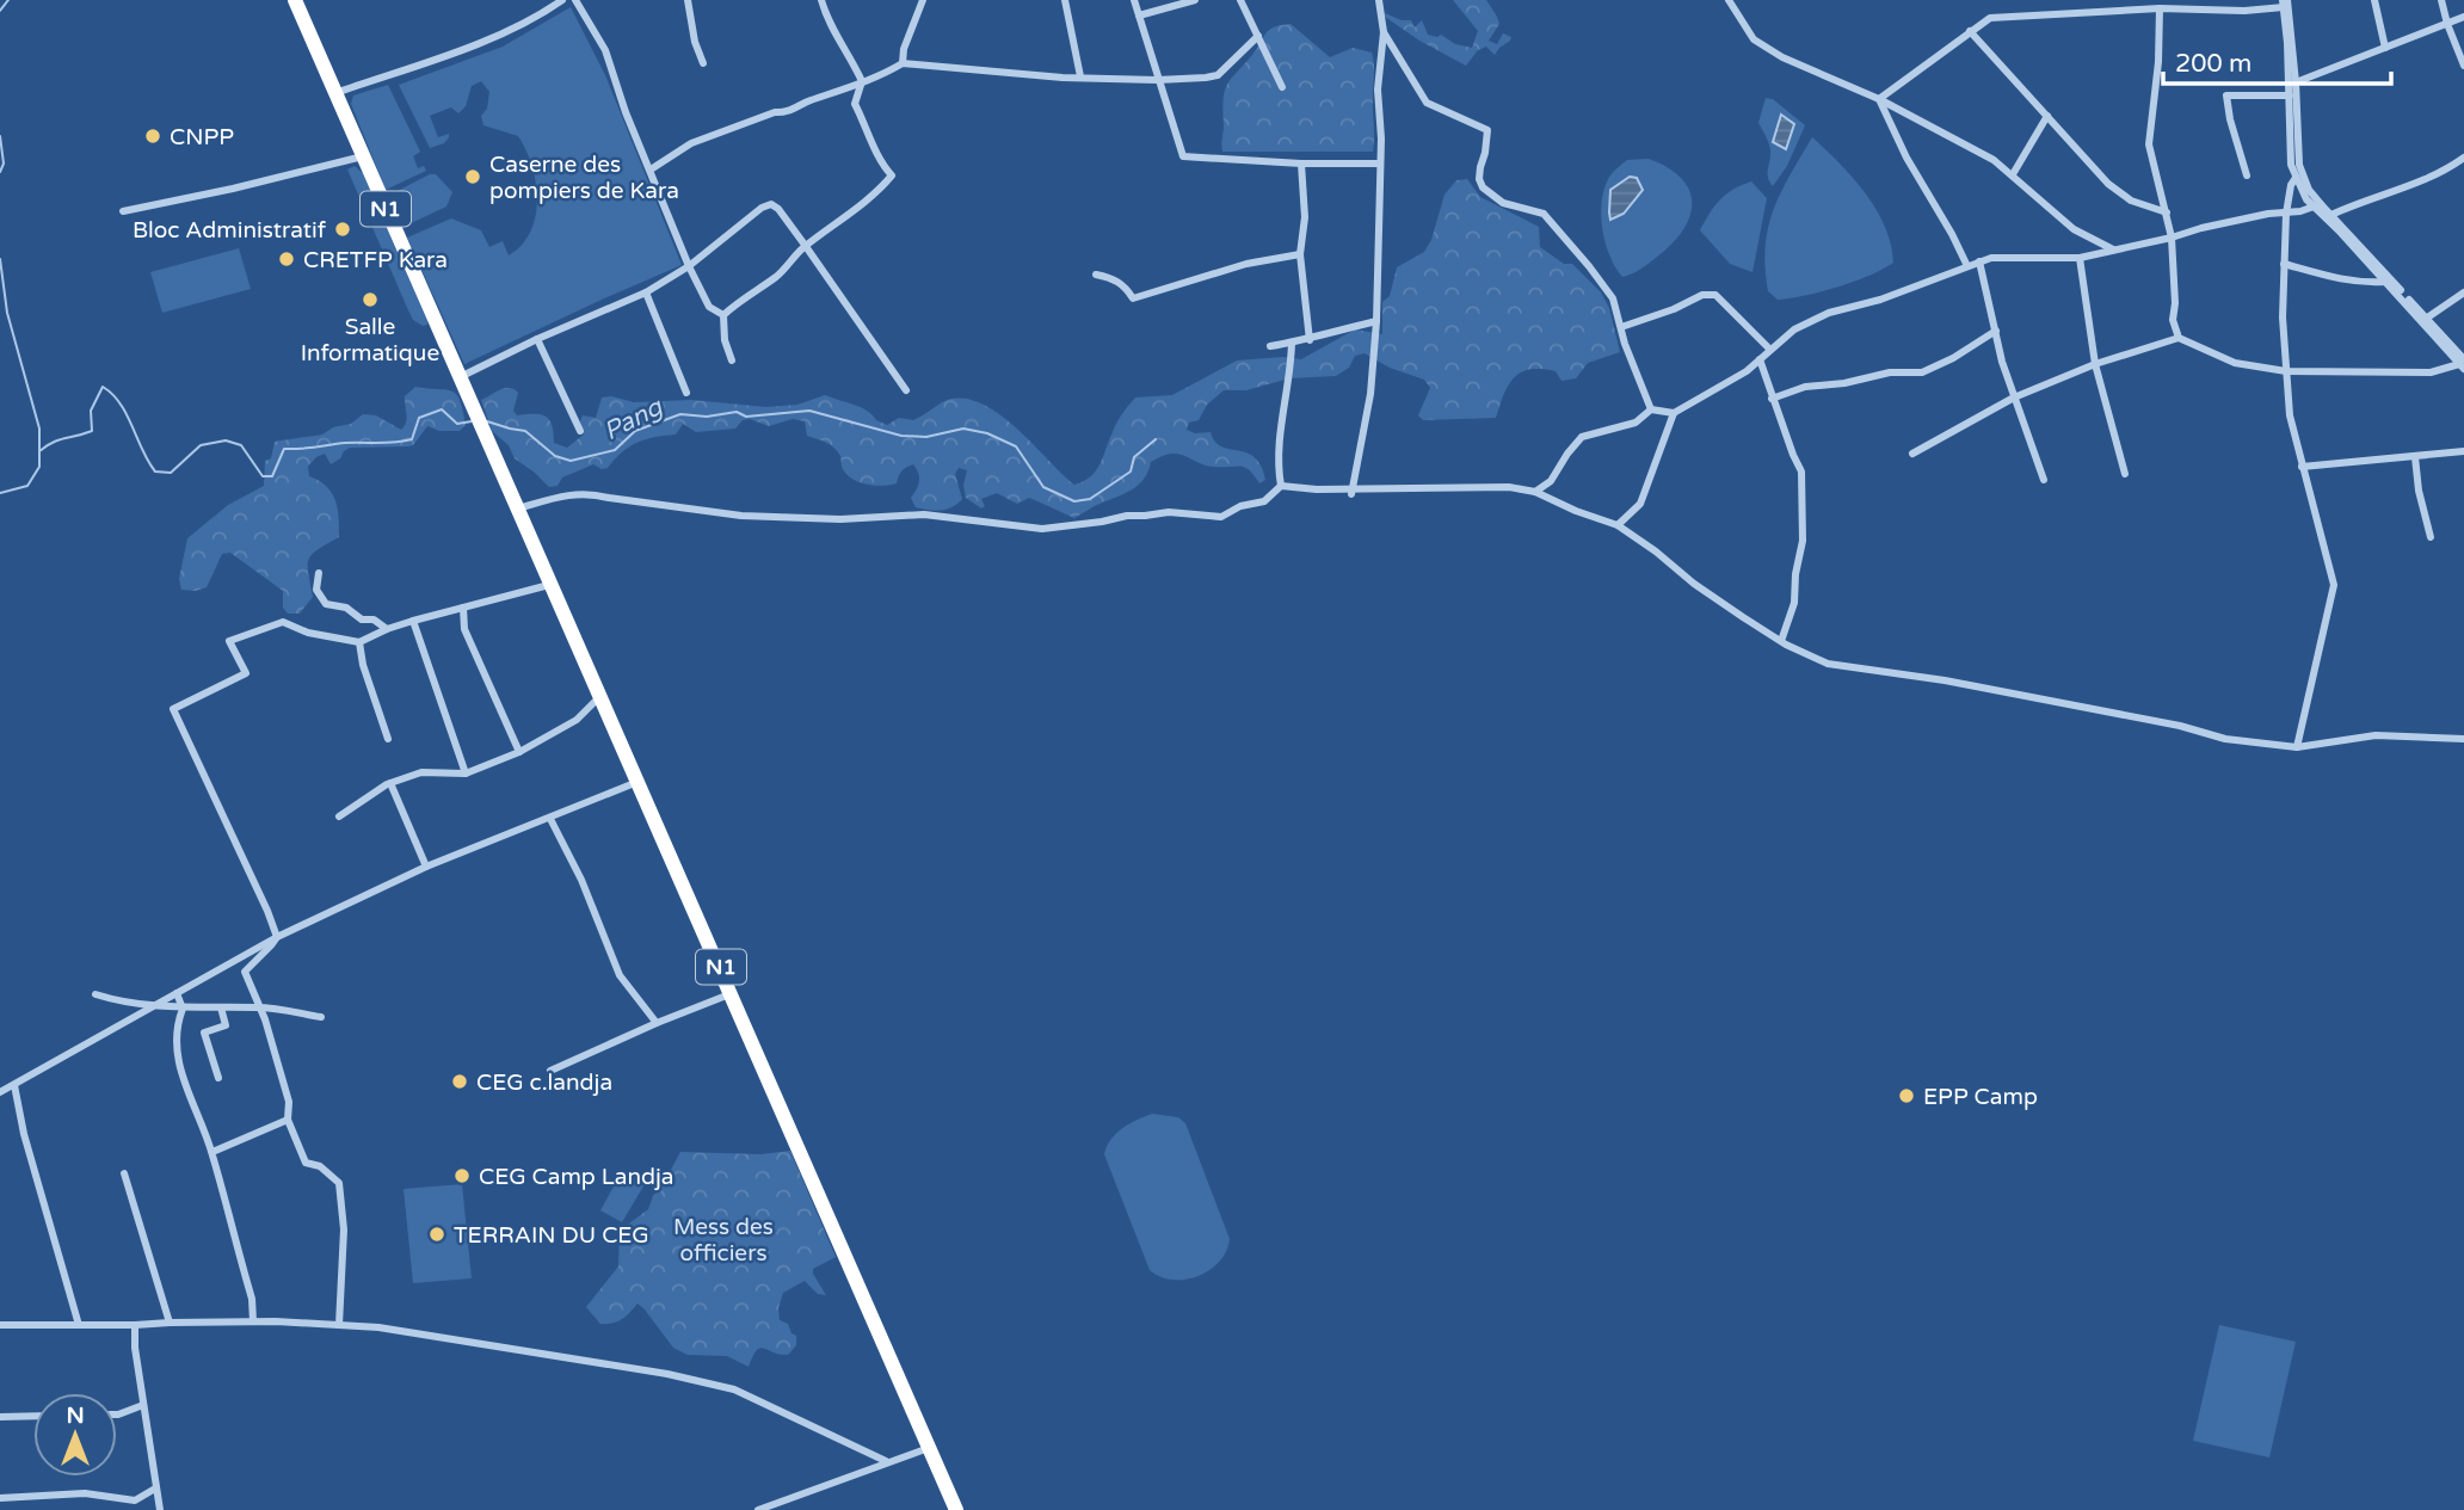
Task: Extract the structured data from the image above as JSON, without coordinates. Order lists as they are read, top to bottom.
{
  "streets": {
    "highway": ["N1"]
  },
  "water": ["Pang"],
  "parks": ["Mess des officiers"],
  "places": [
    "CNPP",
    "Caserne des pompiers de Kara",
    "Bloc Administratif",
    "CRETFP Kara",
    "Salle Informatique",
    "CEG c.landja",
    "EPP Camp",
    "CEG Camp Landja",
    "TERRAIN DU CEG"
  ],
  "scale_bar": "200 m",
  "north": "top"
}
